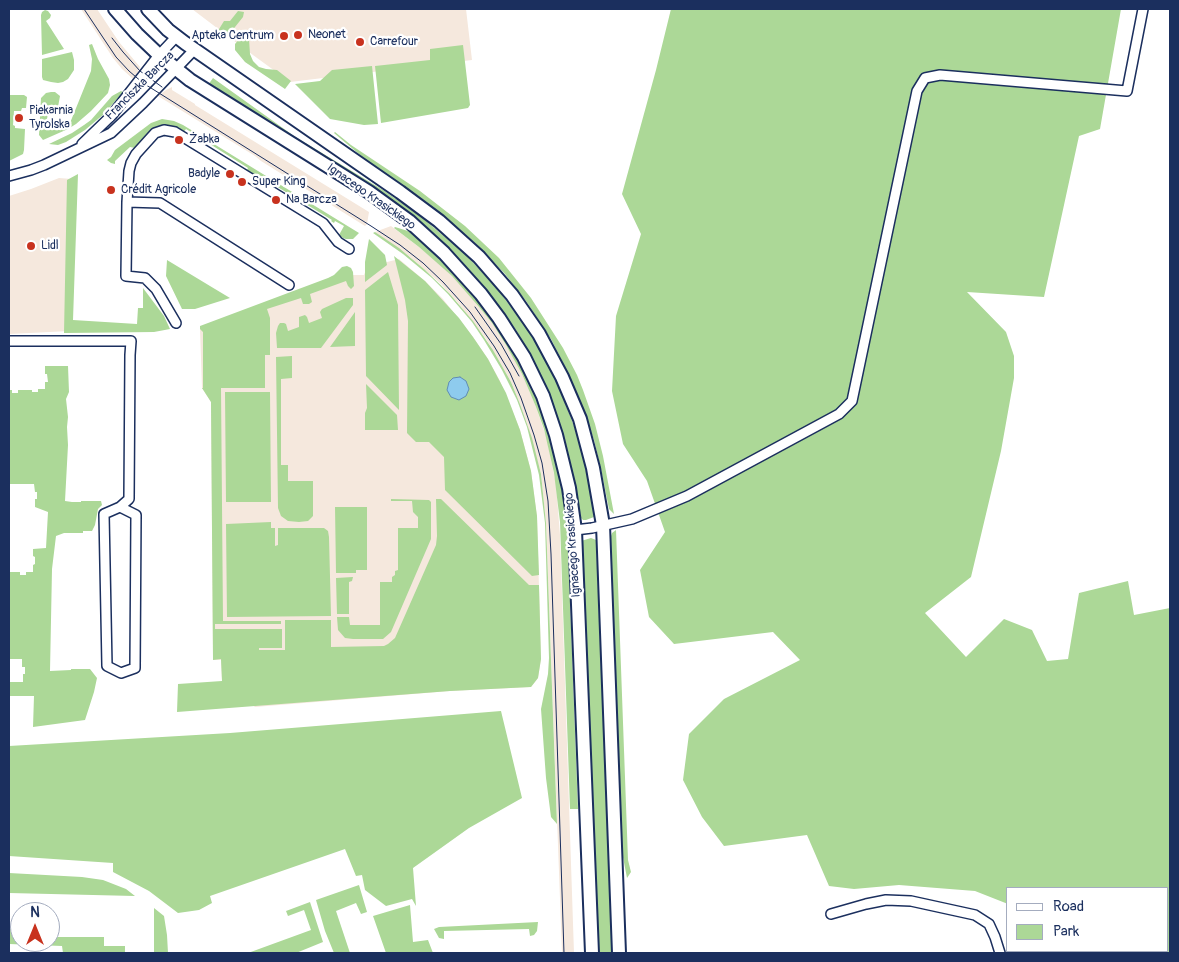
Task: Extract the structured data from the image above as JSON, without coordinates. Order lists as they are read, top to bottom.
{
  "streets": {
    "main road": ["Ignacego Krasickiego"],
    "street": ["Franciszka Barcza"]
  },
  "crossings": [
    ["Franciszka Barcza", "Ignacego Krasickiego"]
  ],
  "places": [
    "Neonet",
    "Apteka Centrum",
    "Carrefour",
    "Piekarnia Tyrolska",
    "Żabka",
    "Badyle",
    "Super King",
    "Crédit Agricole",
    "Na Barcza",
    "Lidl"
  ],
  "legend": ["Road", "Park"],
  "north": "top"
}
